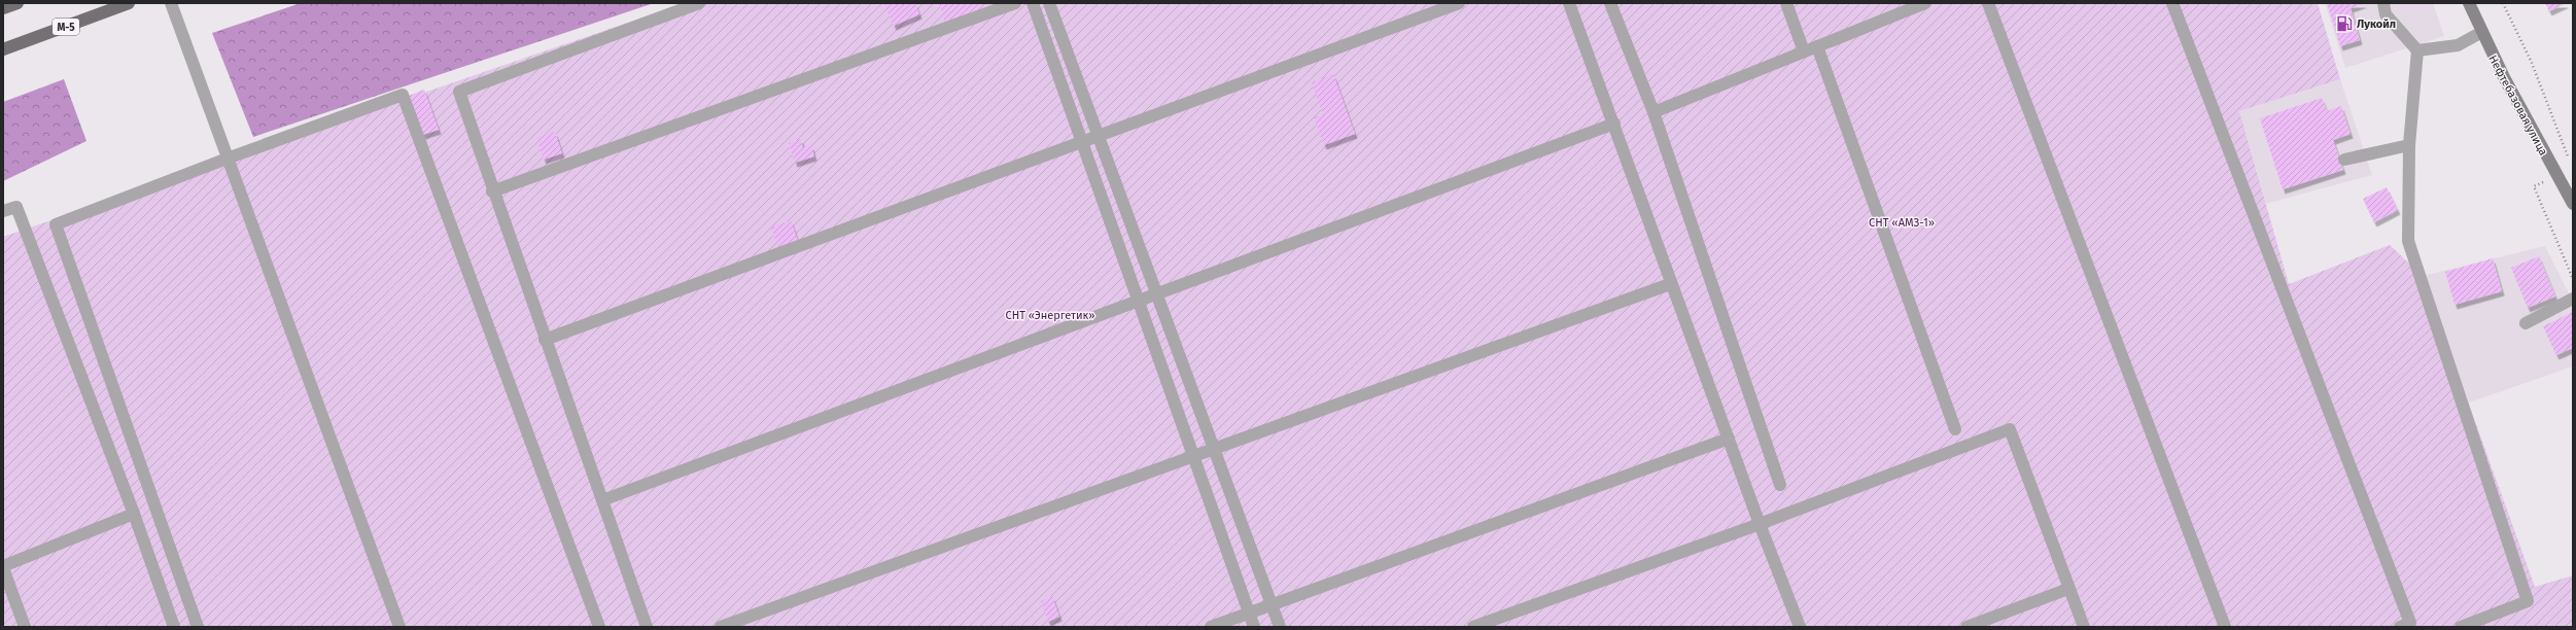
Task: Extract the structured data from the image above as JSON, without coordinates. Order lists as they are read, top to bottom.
{
  "streets": {
    "main road": ["М-5"],
    "street": ["Нефтебазовая улица"]
  },
  "parks": ["СНТ «АМЗ-1»", "СНТ «Энергетик»"],
  "places": {
    "fuel station": ["Лукойл"]
  }
}
